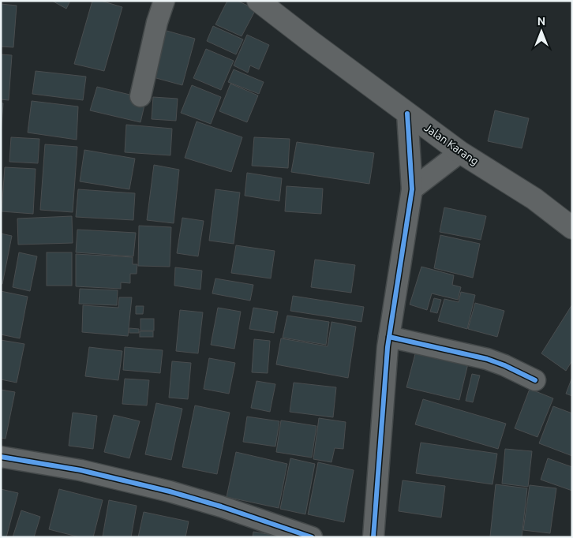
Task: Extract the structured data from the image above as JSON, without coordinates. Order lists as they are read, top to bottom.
{
  "streets": {
    "main road": ["Jalan Karang"]
  },
  "north": "top"
}
